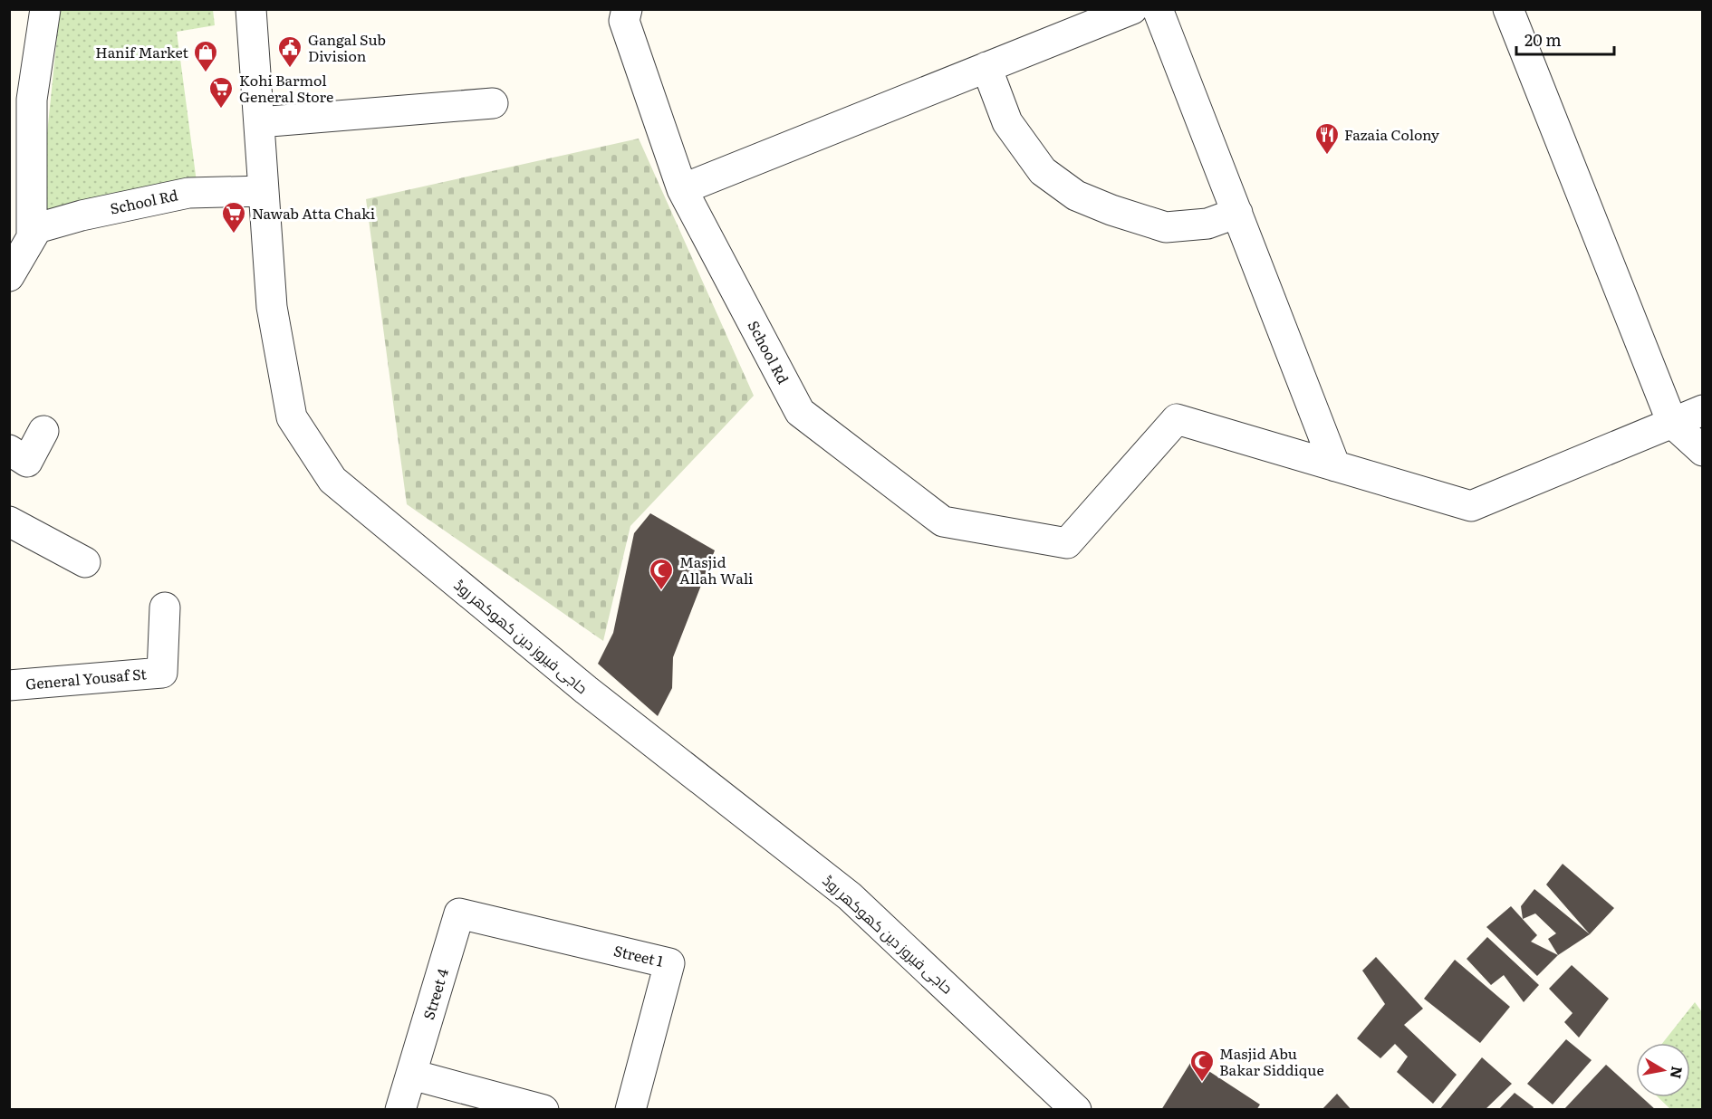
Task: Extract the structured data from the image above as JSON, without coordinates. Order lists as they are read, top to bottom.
{
  "streets": {
    "street": [
      "School Rd",
      "حاجی فیروز دین کھوکھر روڈ",
      "General Yousaf St",
      "Street 1",
      "Street 4"
    ]
  },
  "crossings": [
    ["School Rd", "حاجی فیروز دین کھوکھر روڈ"],
    ["Street 1", "Street 4"]
  ],
  "places": {
    "public building": ["Gangal Sub Division"],
    "shop": ["Hanif Market"],
    "supermarket": ["Kohi Barmol General Store", "Nawab Atta Chaki"],
    "restaurant": ["Fazaia Colony"],
    "mosque": ["Masjid Allah Wali", "Masjid Abu Bakar Siddique"]
  },
  "scale_bar": "20 m",
  "north": "right"
}
